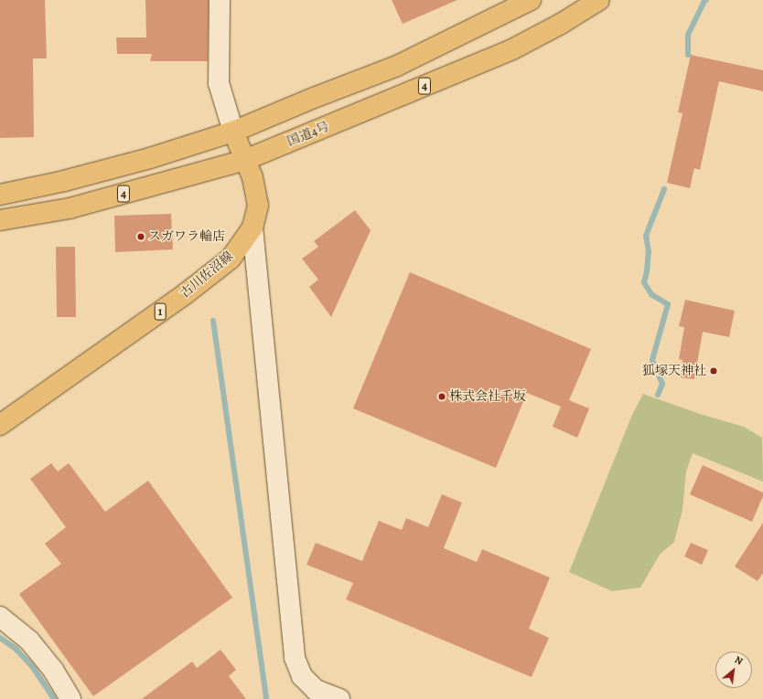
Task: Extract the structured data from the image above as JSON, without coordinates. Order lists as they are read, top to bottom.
{
  "streets": {
    "main road": [
      "4",
      "国道4号",
      "古川佐沼線",
      "1"
    ]
  },
  "crossings": [
    ["4", "古川佐沼線"],
    ["国道4号", "古川佐沼線"]
  ],
  "places": ["スガワラ輪店", "狐塚天神社", "株式会社千坂"],
  "north": "top right"
}
